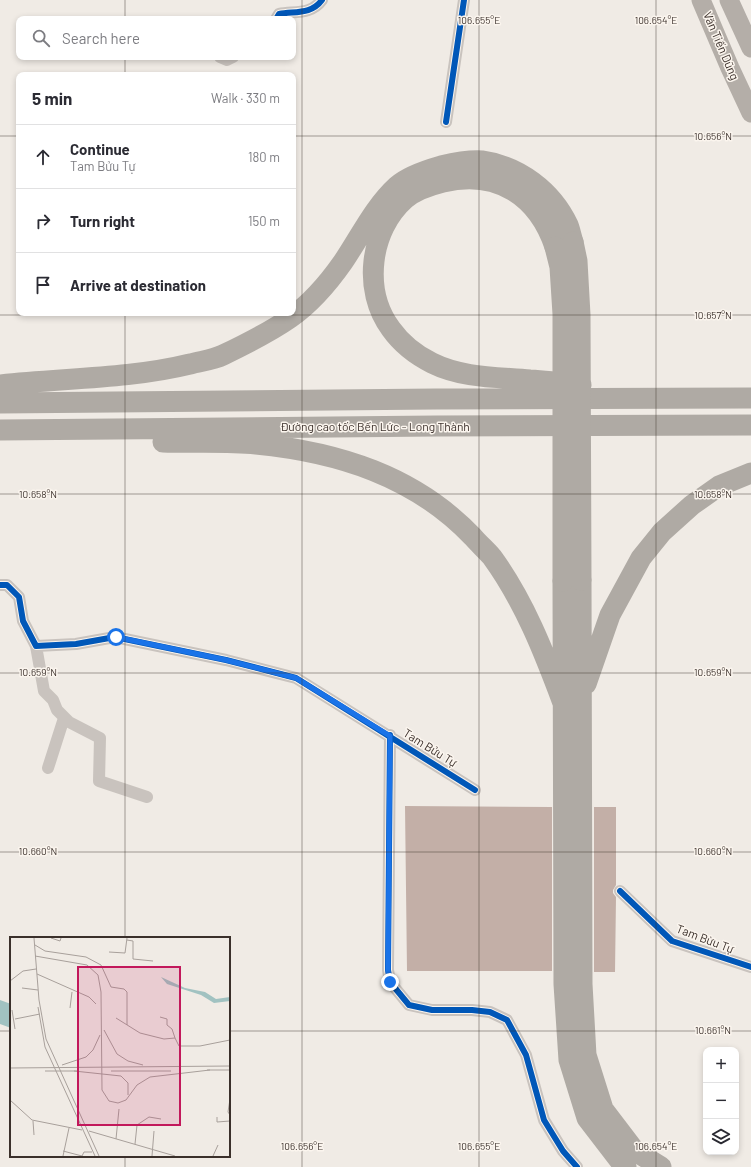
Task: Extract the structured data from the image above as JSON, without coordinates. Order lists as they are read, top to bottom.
{
  "streets": {
    "highway": ["Văn Tiến Dũng", "Đường cao tốc Bến Lức - Long Thành"],
    "street": ["Tam Bửu Tự", "Tam Bừu Tự"]
  },
  "page": {
    "search": "Search here",
    "heading": ["5 min", "Walk · 330 m"],
    "list": [
      ["Continue", "Tam Bửu Tự", "180 m"],
      ["Turn right", "150 m"],
      "Arrive at destination"
    ],
    "map_buttons": ["+", "−"]
  },
  "coordinates": [
    "106.655°E",
    "106.654°E",
    "10.656°N",
    "10.657°N",
    "10.658°N",
    "10.659°N",
    "10.660°N",
    "10.661°N",
    "106.656°E"
  ]
}
